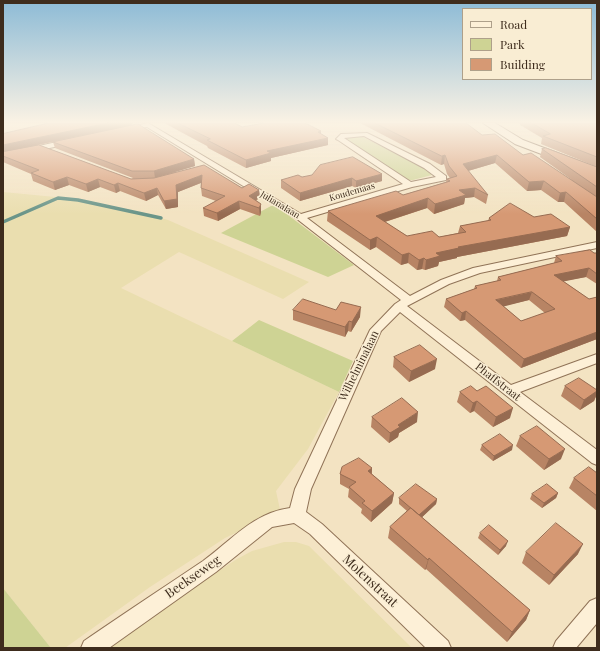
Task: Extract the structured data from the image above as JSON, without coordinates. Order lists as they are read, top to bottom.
{
  "streets": {
    "street": [
      "Koudemaas",
      "Julianalaan",
      "Wilhelminalaan",
      "Phaffstraat",
      "Beekseweg",
      "Molenstraat"
    ]
  },
  "crossings": [
    ["Koudemaas", "Julianalaan"],
    ["Julianalaan", "Wilhelminalaan"],
    ["Julianalaan", "Phaffstraat"],
    ["Wilhelminalaan", "Phaffstraat"],
    ["Wilhelminalaan", "Beekseweg"],
    ["Wilhelminalaan", "Molenstraat"],
    ["Beekseweg", "Molenstraat"]
  ],
  "legend": ["Road", "Park", "Building"]
}
